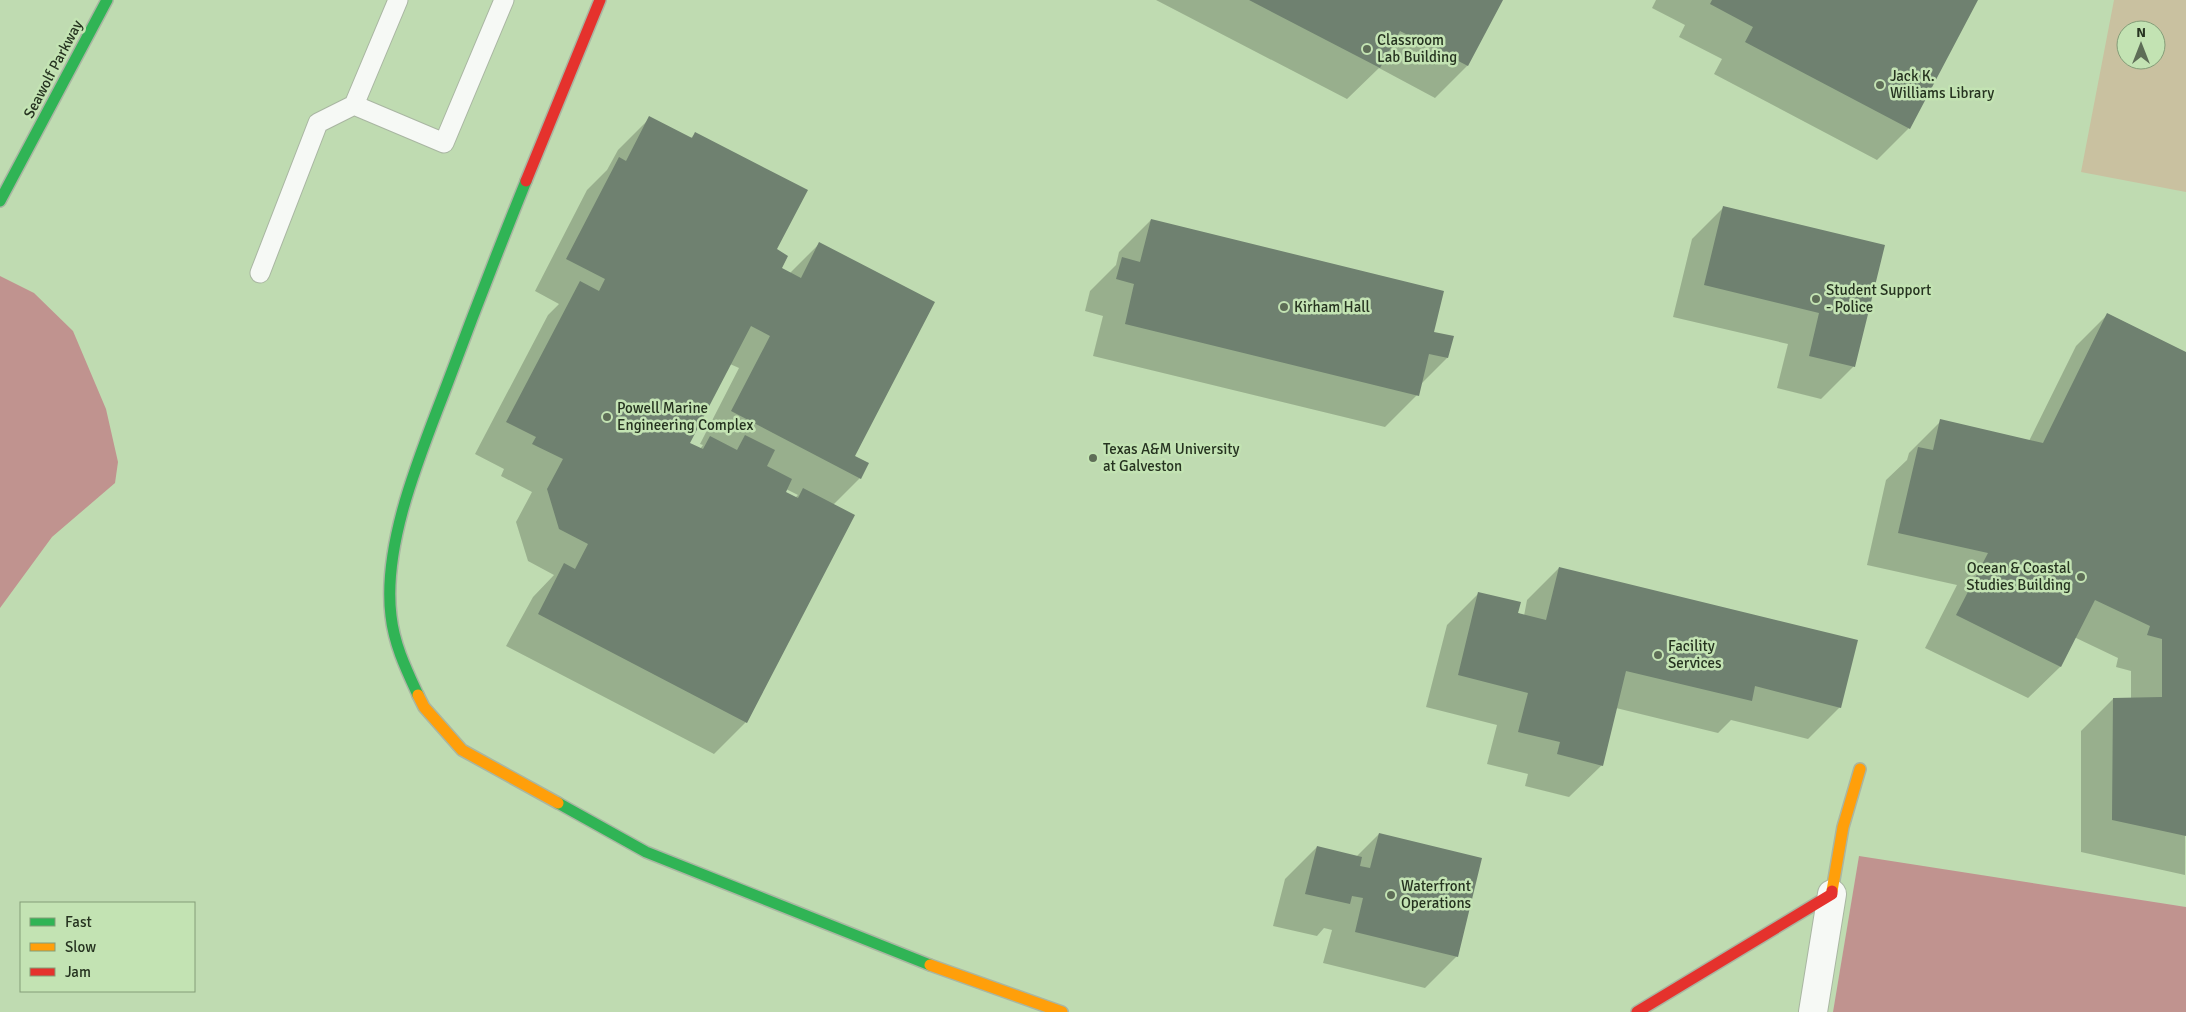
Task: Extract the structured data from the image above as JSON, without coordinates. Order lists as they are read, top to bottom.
{
  "streets": {
    "street": ["Seawolf Parkway"]
  },
  "places": [
    "Classroom Lab Building",
    "Jack K. Williams Library",
    "Student Support - Police",
    "Kirham Hall",
    "Powell Marine Engineering Complex",
    "Texas A&M University at Galveston",
    "Ocean & Coastal Studies Building",
    "Facility Services",
    "Waterfront Operations"
  ],
  "legend": ["Fast", "Slow", "Jam"],
  "north": "top"
}
